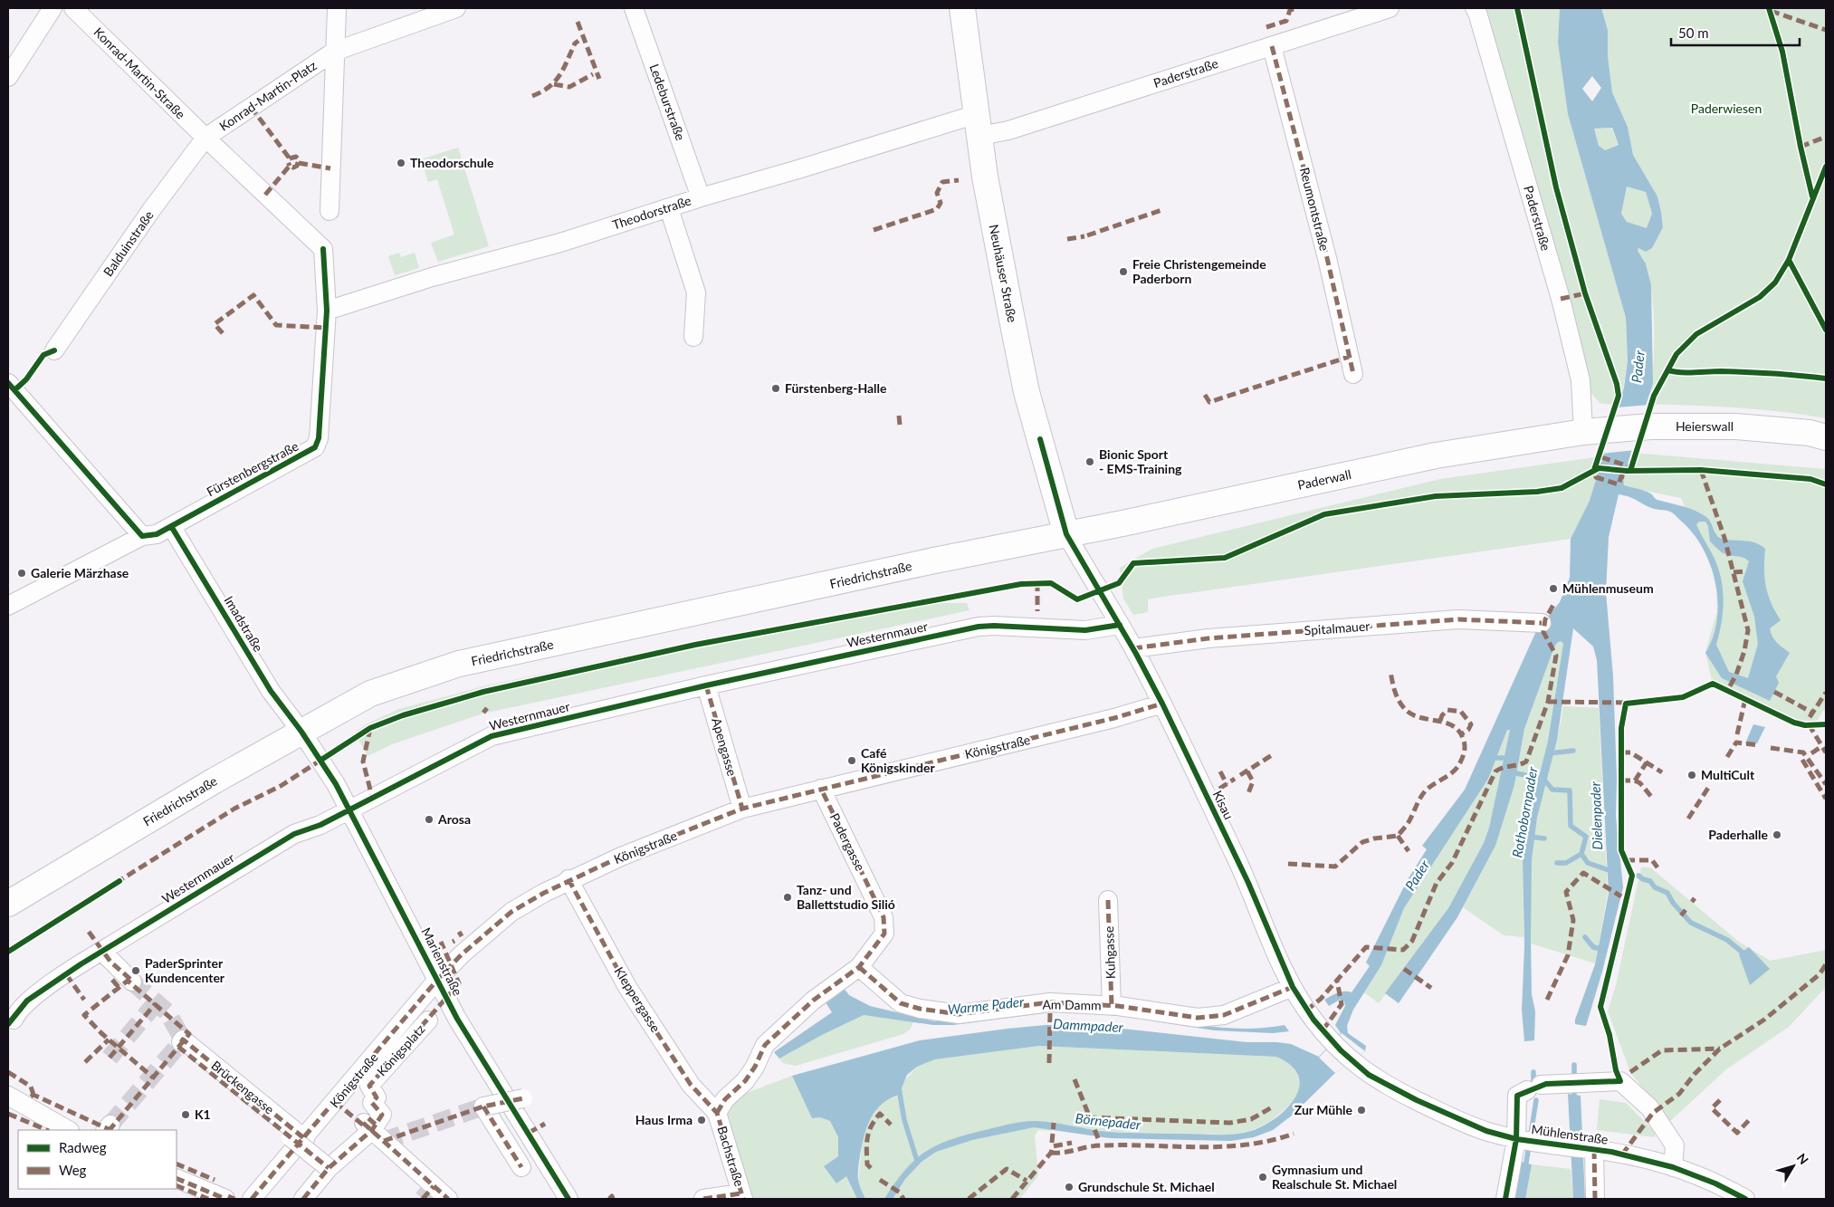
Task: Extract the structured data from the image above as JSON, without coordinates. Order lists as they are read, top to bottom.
{
  "streets": {
    "main road": [
      "Neuhäuser Straße",
      "Heierswall",
      "Paderwall",
      "Friedrichstraße"
    ],
    "street": [
      "Konrad-Martin-Straße",
      "Paderstraße",
      "Konrad-Martin-Platz",
      "Ledeburstraße",
      "Reumontstraße",
      "Theodorstraße",
      "Balduinstraße",
      "Fürstenbergstraße",
      "Imadstraße",
      "Spitalmauer",
      "Westernmauer",
      "Apengasse",
      "Königstraße",
      "Kisau",
      "Padergasse",
      "Kuhgasse",
      "Marienstraße",
      "Kleppergasse",
      "Am Damm",
      "Königsplatz",
      "Brückengasse",
      "Mühlenstraße",
      "Bachstraße"
    ]
  },
  "crossings": [
    ["Konrad-Martin-Straße", "Konrad-Martin-Platz"],
    ["Konrad-Martin-Straße", "Balduinstraße"],
    ["Paderstraße", "Reumontstraße"],
    ["Paderstraße", "Theodorstraße"],
    ["Paderstraße", "Neuhäuser Straße"],
    ["Paderstraße", "Heierswall"],
    ["Paderstraße", "Paderwall"],
    ["Konrad-Martin-Platz", "Balduinstraße"],
    ["Konrad-Martin-Platz", "Fürstenbergstraße"],
    ["Ledeburstraße", "Theodorstraße"],
    ["Theodorstraße", "Neuhäuser Straße"],
    ["Theodorstraße", "Fürstenbergstraße"],
    ["Neuhäuser Straße", "Paderwall"],
    ["Neuhäuser Straße", "Friedrichstraße"],
    ["Neuhäuser Straße", "Kisau"],
    ["Heierswall", "Paderwall"],
    ["Fürstenbergstraße", "Imadstraße"],
    ["Paderwall", "Friedrichstraße"],
    ["Paderwall", "Kisau"],
    ["Friedrichstraße", "Imadstraße"],
    ["Friedrichstraße", "Kisau"],
    ["Friedrichstraße", "Marienstraße"],
    ["Imadstraße", "Marienstraße"],
    ["Spitalmauer", "Kisau"],
    ["Westernmauer", "Apengasse"],
    ["Westernmauer", "Kisau"],
    ["Westernmauer", "Marienstraße"],
    ["Apengasse", "Königstraße"],
    ["Königstraße", "Kisau"],
    ["Königstraße", "Padergasse"],
    ["Königstraße", "Marienstraße"],
    ["Königstraße", "Kleppergasse"],
    ["Königstraße", "Brückengasse"],
    ["Kisau", "Am Damm"],
    ["Kisau", "Mühlenstraße"],
    ["Padergasse", "Kleppergasse"],
    ["Padergasse", "Am Damm"],
    ["Padergasse", "Bachstraße"],
    ["Kuhgasse", "Am Damm"],
    ["Kleppergasse", "Bachstraße"]
  ],
  "water": [
    "Pader",
    "Rothobornpader",
    "Dielenpader",
    "Warme Pader",
    "Dammpader",
    "Börnepader"
  ],
  "parks": ["Paderwiesen"],
  "places": [
    "Theodorschule",
    "Freie Christengemeinde Paderborn",
    "Fürstenberg-Halle",
    "Bionic Sport - EMS-Training",
    "Galerie Märzhase",
    "Mühlenmuseum",
    "Café Königskinder",
    "MultiCult",
    "Arosa",
    "Paderhalle",
    "Tanz- und Ballettstudio Silió",
    "PaderSprinter Kundencenter",
    "Zur Mühle",
    "K1",
    "Haus Irma",
    "Gymnasium und Realschule St. Michael",
    "Grundschule St. Michael"
  ],
  "legend": ["Radweg", "Weg"],
  "scale_bar": "50 m",
  "north": "top right"
}
